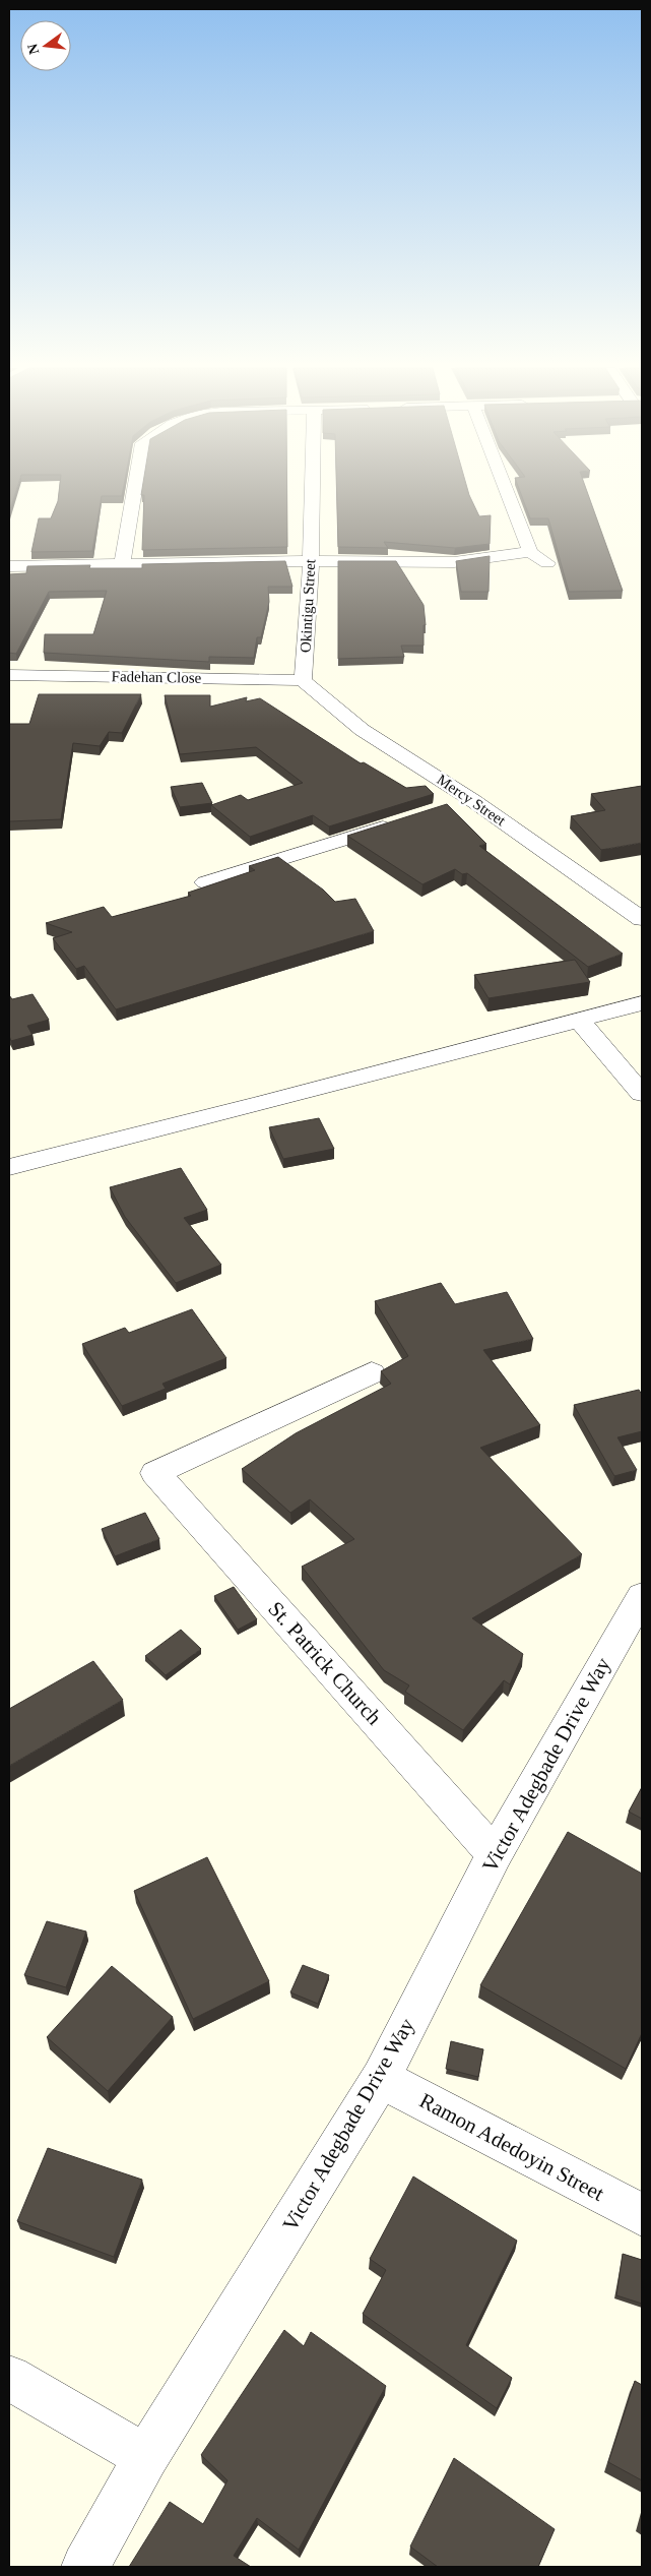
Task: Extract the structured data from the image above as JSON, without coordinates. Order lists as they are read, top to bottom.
{
  "streets": {
    "street": [
      "Okintigu Street",
      "Fadehan Close",
      "Mercy Street",
      "St. Patrick Church",
      "Victor Adegbade Drive Way",
      "Ramon Adedoyin Street"
    ]
  },
  "crossings": [
    ["Okintigu Street", "Fadehan Close"],
    ["Okintigu Street", "Mercy Street"],
    ["Fadehan Close", "Mercy Street"],
    ["St. Patrick Church", "Victor Adegbade Drive Way"],
    ["Victor Adegbade Drive Way", "Ramon Adedoyin Street"]
  ],
  "north": "left"
}
